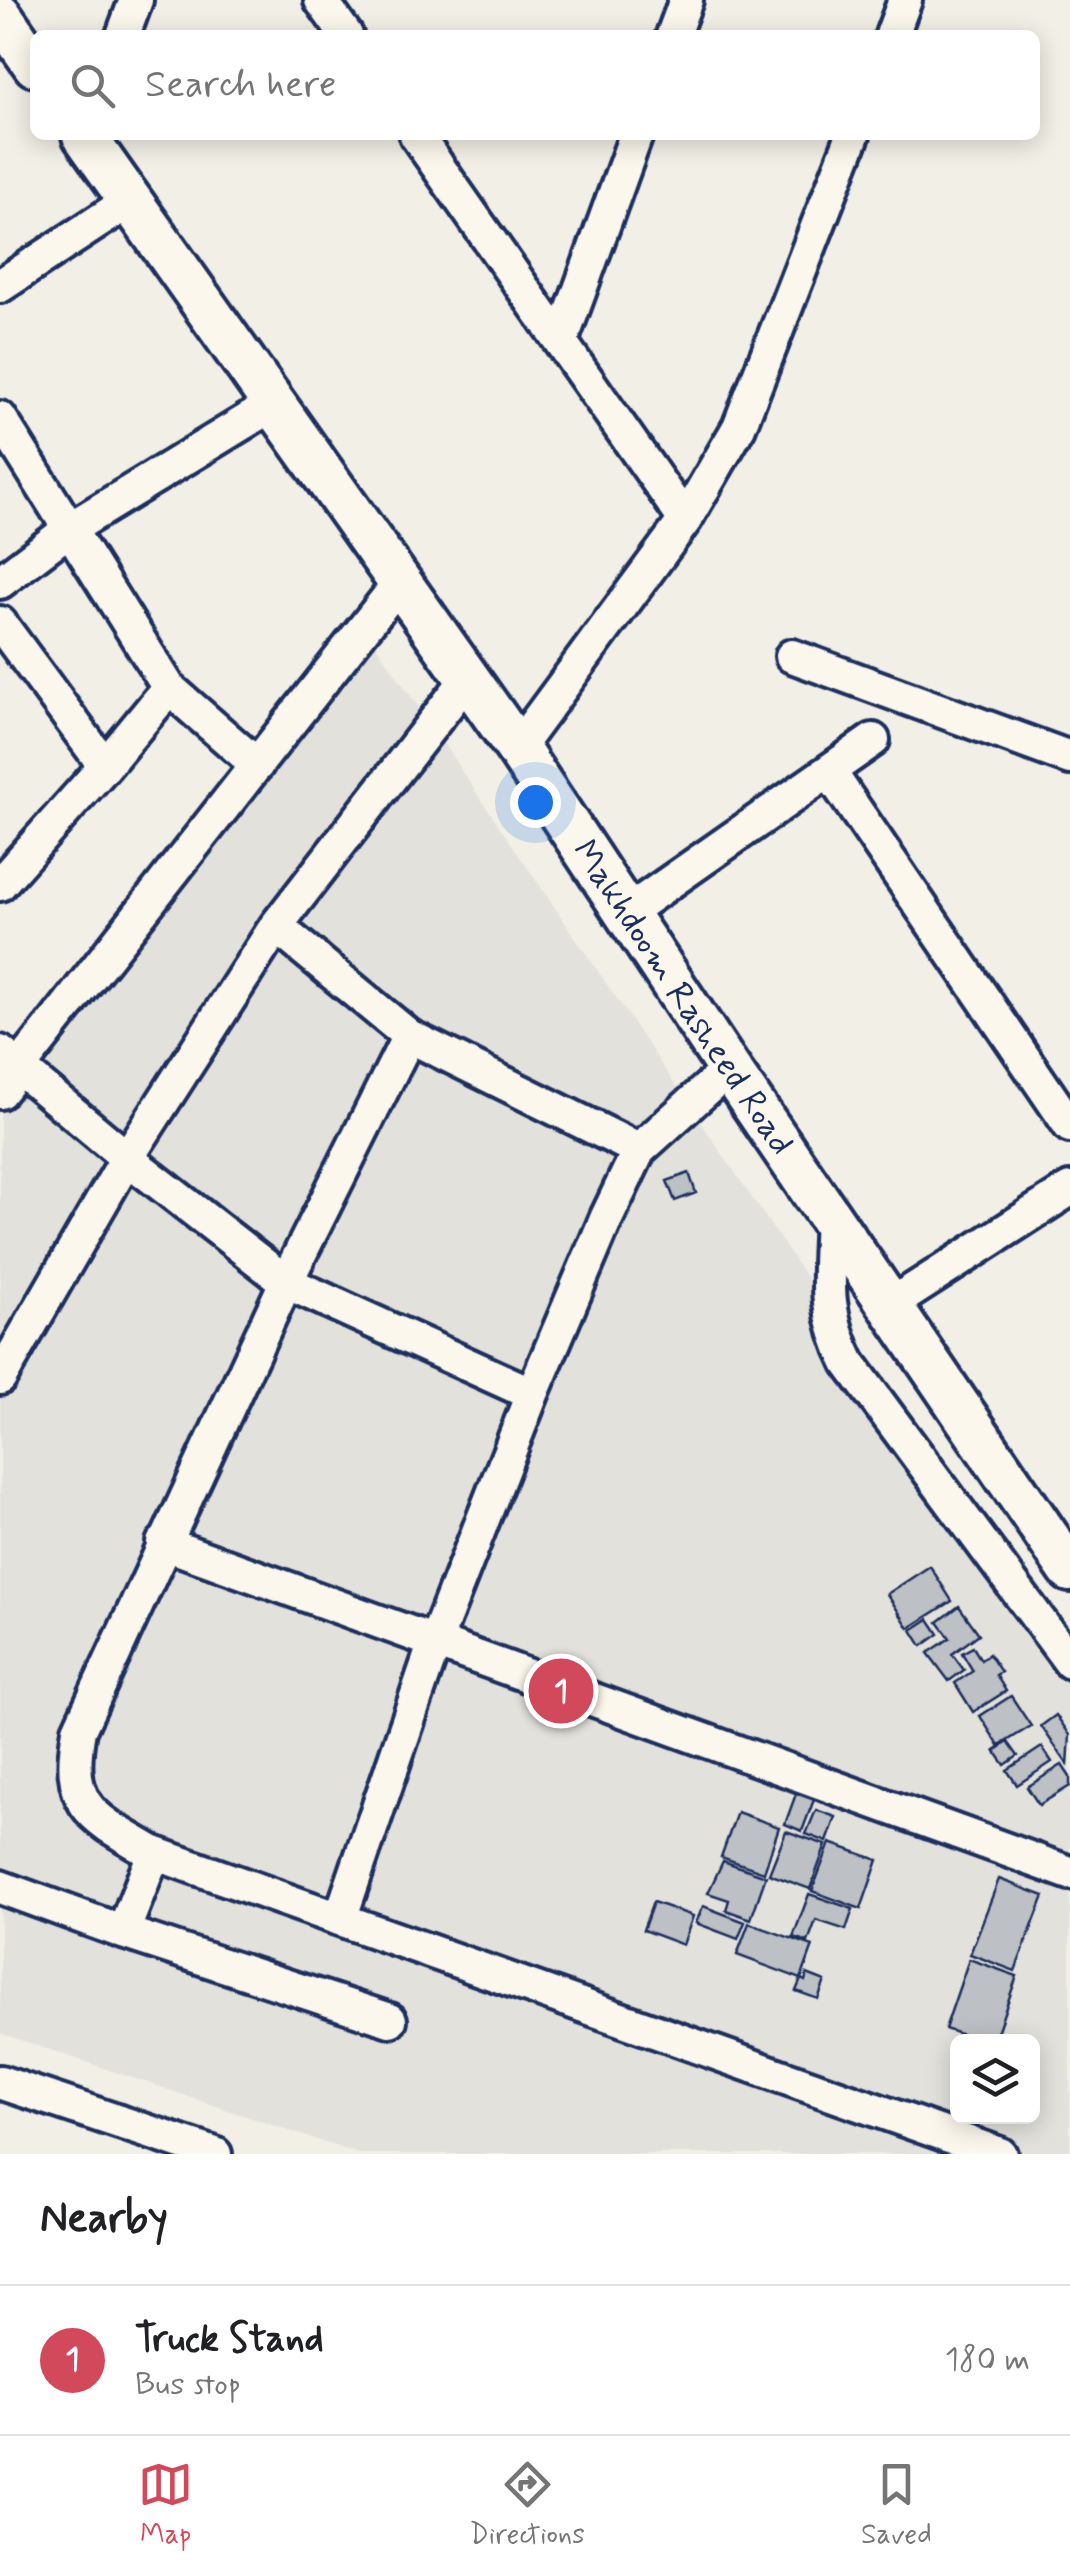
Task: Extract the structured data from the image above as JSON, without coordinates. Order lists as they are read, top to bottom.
{
  "streets": {
    "main road": ["Makhdoom Rasheed Road"]
  },
  "page": {
    "search": "Search here",
    "pins": "1",
    "heading": "Nearby",
    "list": [
      {
        "mark": "1",
        "name": "Truck Stand",
        "note": "Bus stop",
        "value": "180 m"
      }
    ],
    "nav": ["Map", "Directions", "Saved"]
  }
}
